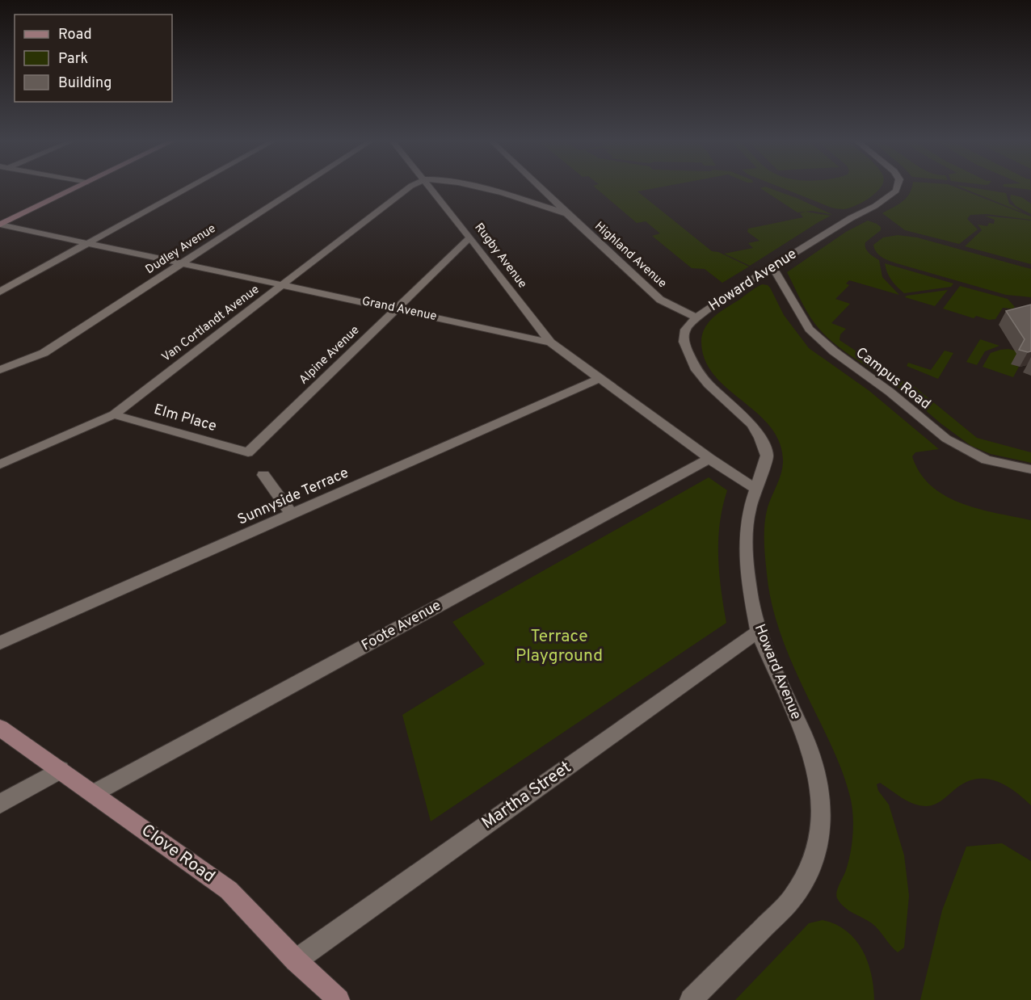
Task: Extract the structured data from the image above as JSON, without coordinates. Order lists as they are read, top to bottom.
{
  "streets": {
    "main road": ["Clove Road"],
    "street": [
      "Dudley Avenue",
      "Highland Avenue",
      "Rugby Avenue",
      "Howard Avenue",
      "Grand Avenue",
      "Van Cortlandt Avenue",
      "Alpine Avenue",
      "Campus Road",
      "Elm Place",
      "Sunnyside Terrace",
      "Foote Avenue",
      "Martha Street"
    ]
  },
  "crossings": [
    ["Dudley Avenue", "Grand Avenue"],
    ["Highland Avenue", "Howard Avenue"],
    ["Rugby Avenue", "Grand Avenue"],
    ["Rugby Avenue", "Alpine Avenue"],
    ["Howard Avenue", "Grand Avenue"],
    ["Howard Avenue", "Campus Road"],
    ["Howard Avenue", "Martha Street"],
    ["Grand Avenue", "Van Cortlandt Avenue"],
    ["Grand Avenue", "Alpine Avenue"],
    ["Grand Avenue", "Sunnyside Terrace"],
    ["Grand Avenue", "Foote Avenue"],
    ["Van Cortlandt Avenue", "Elm Place"],
    ["Alpine Avenue", "Elm Place"],
    ["Foote Avenue", "Clove Road"],
    ["Martha Street", "Clove Road"]
  ],
  "parks": ["Terrace Playground"],
  "legend": ["Road", "Park", "Building"]
}
